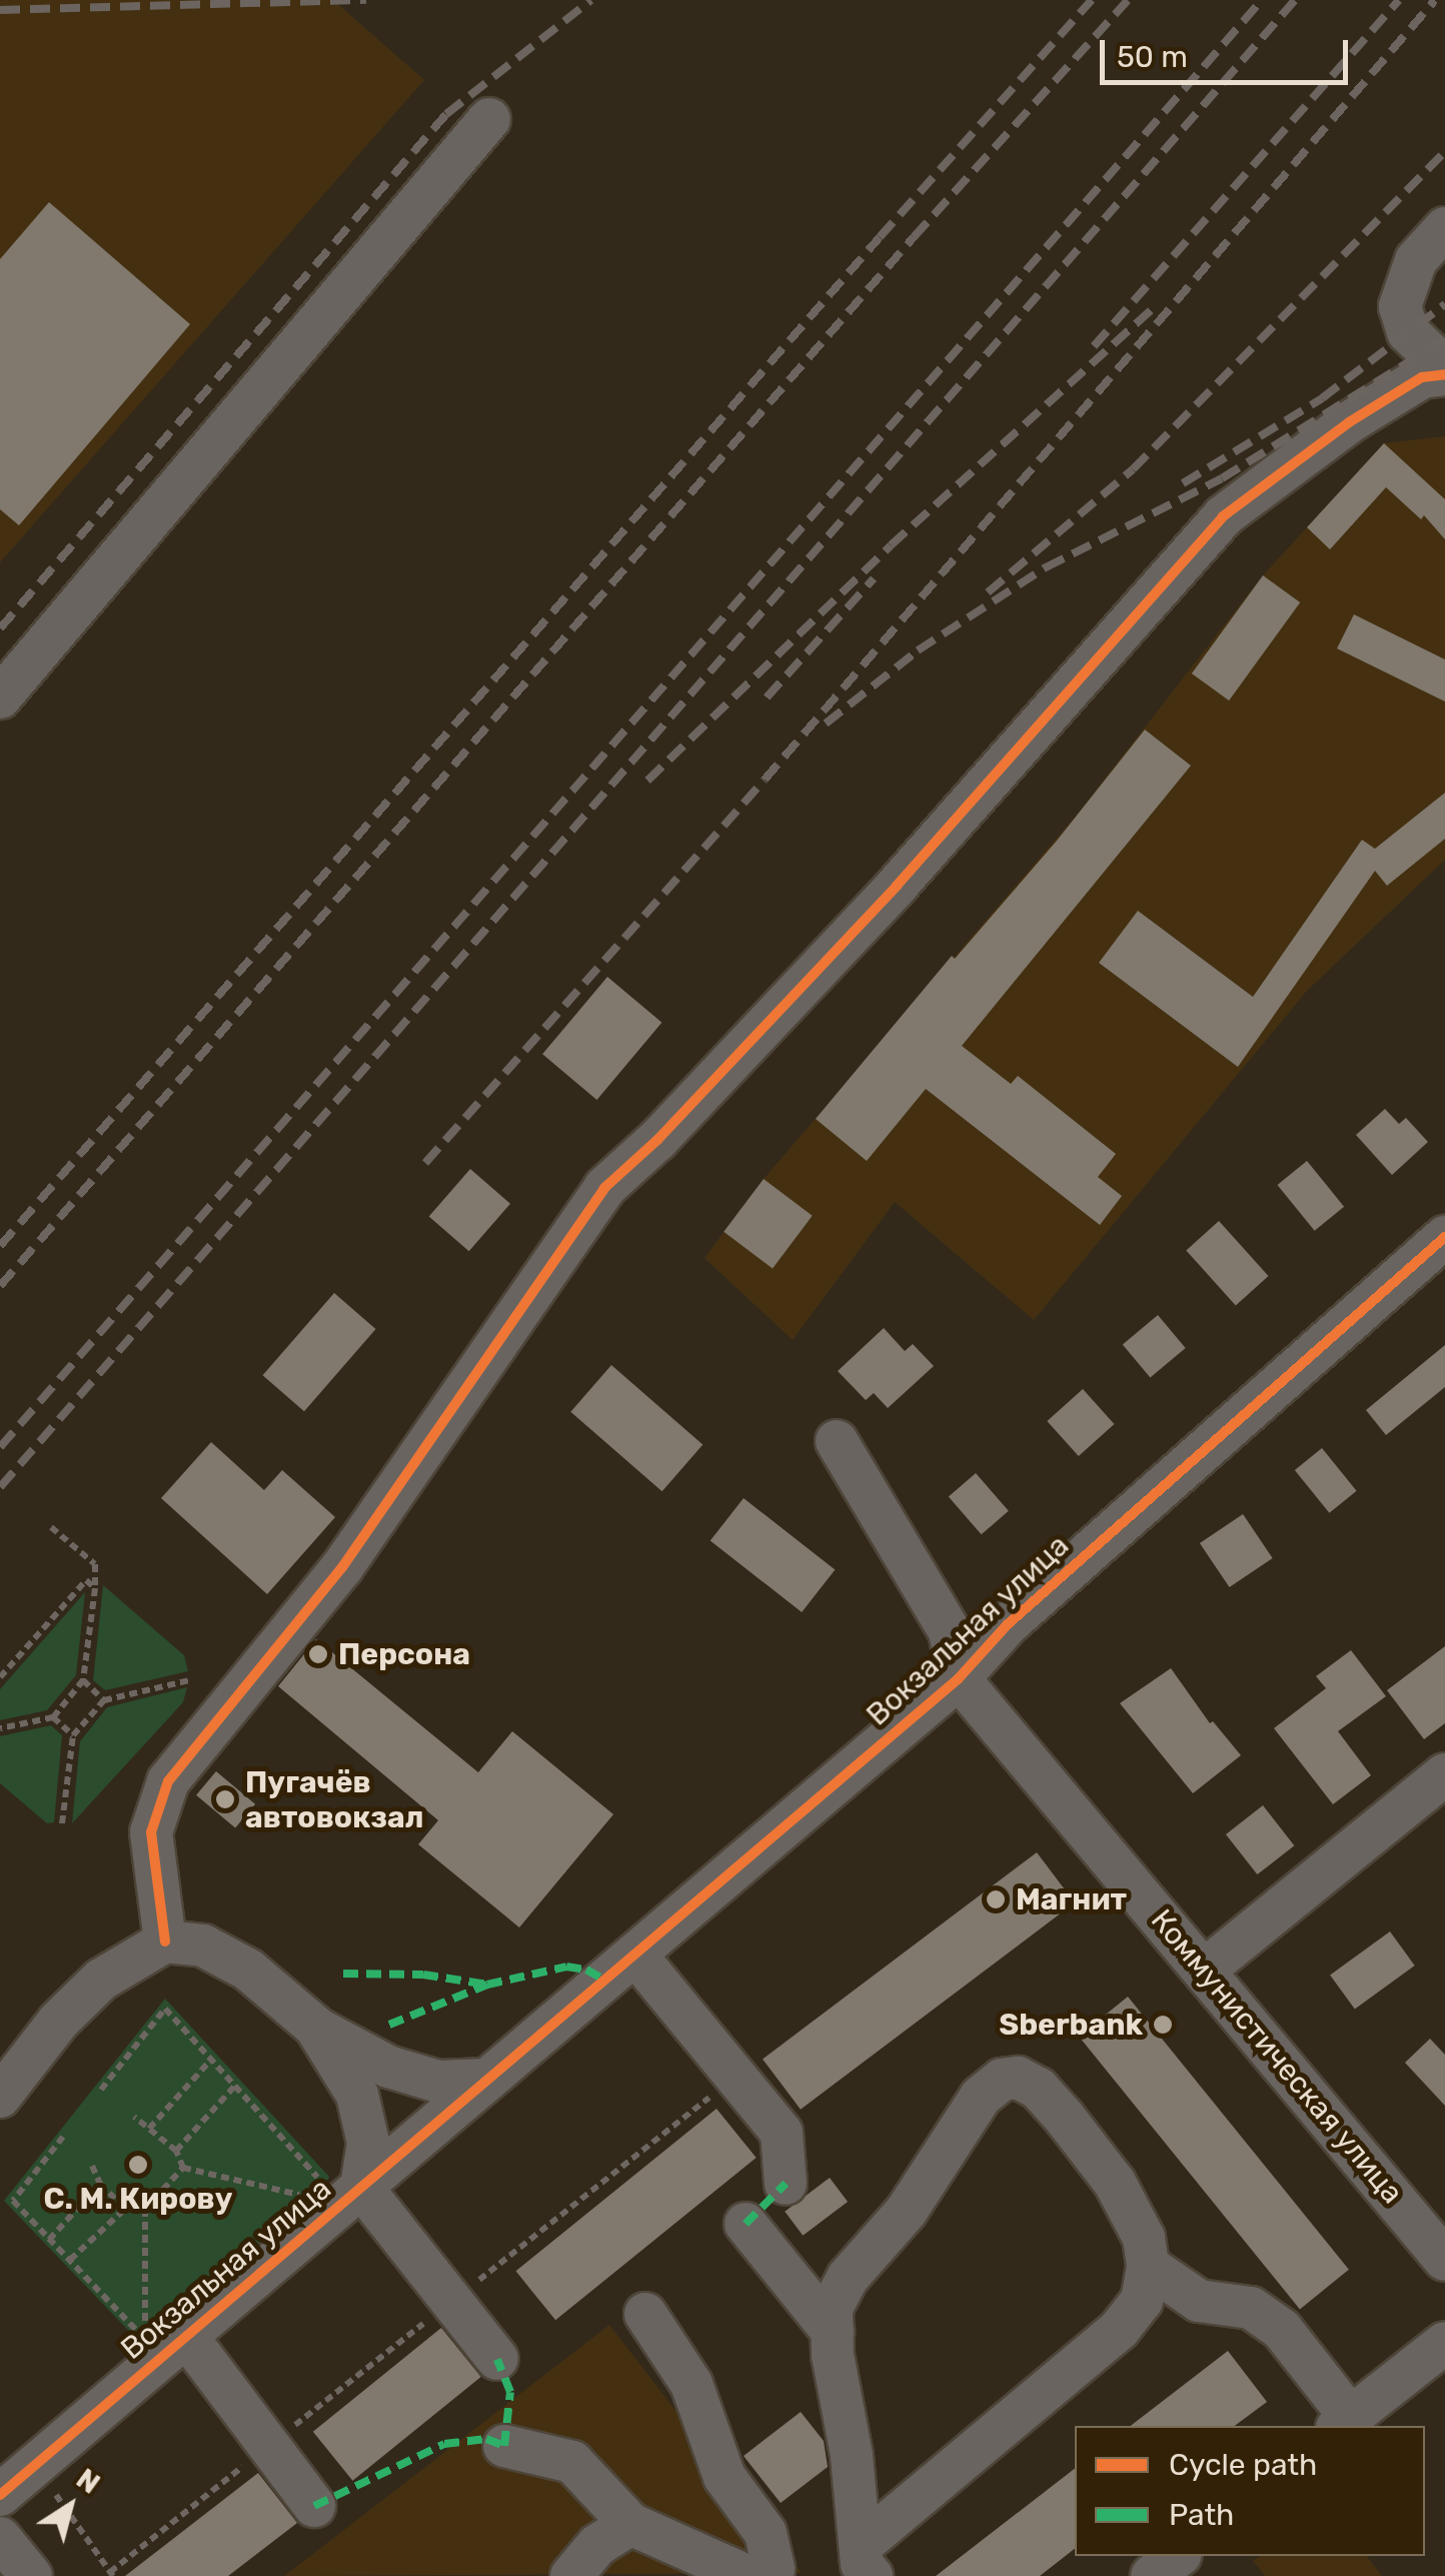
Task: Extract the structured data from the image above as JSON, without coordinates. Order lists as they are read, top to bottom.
{
  "streets": {
    "street": ["Вокзальная улица", "Коммунистическая улица"]
  },
  "crossings": [
    ["Вокзальная улица", "Коммунистическая улица"]
  ],
  "places": [
    "Персона",
    "Пугачёв автовокзал",
    "Магнит",
    "Sberbank",
    "С. М. Кирову"
  ],
  "legend": ["Cycle path", "Path"],
  "scale_bar": "50 m",
  "north": "top right"
}
